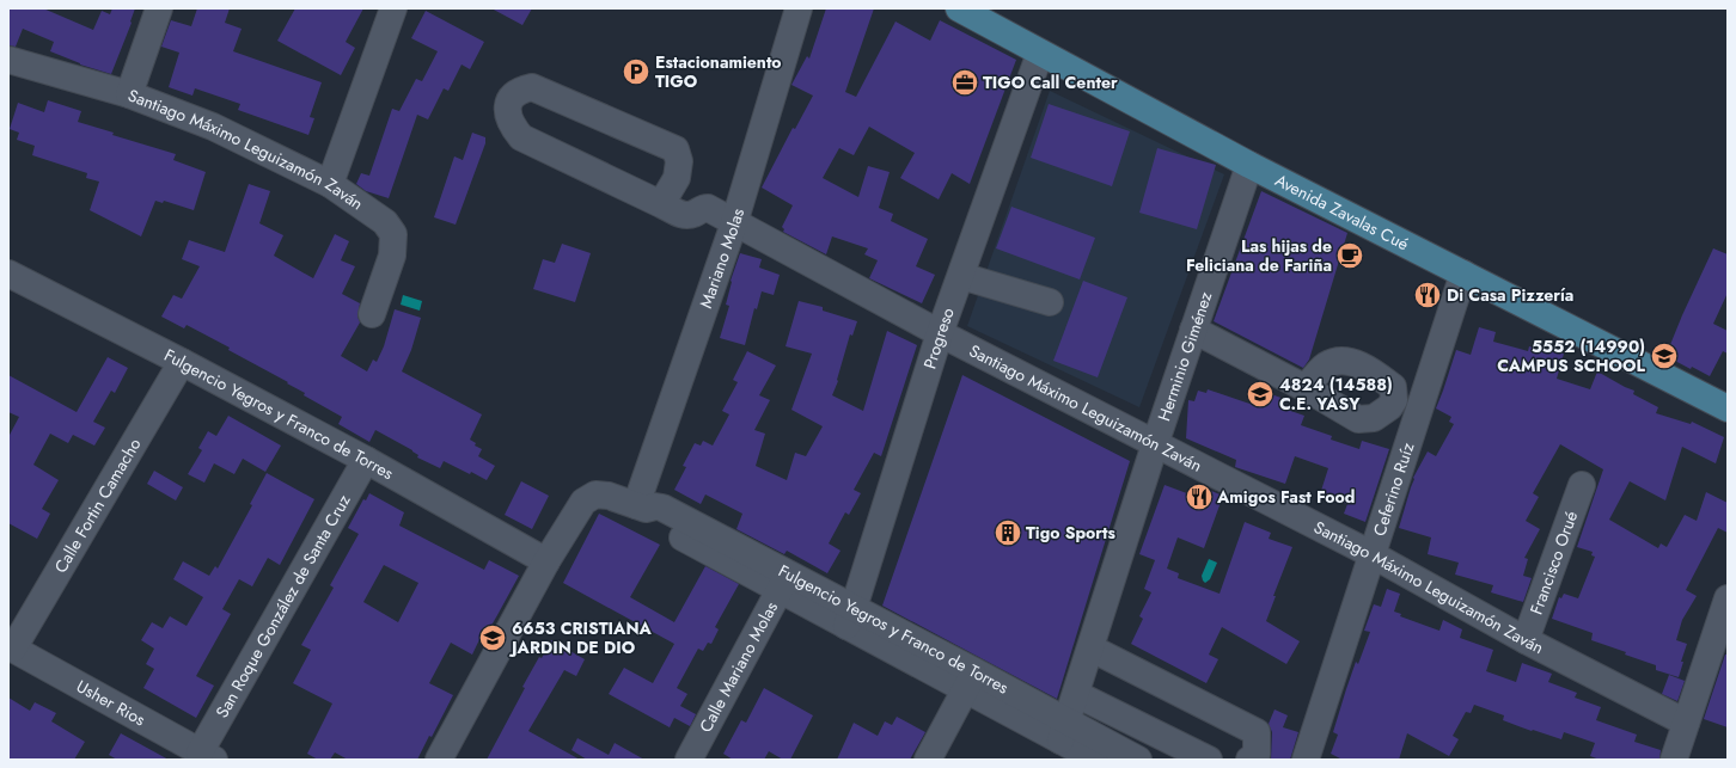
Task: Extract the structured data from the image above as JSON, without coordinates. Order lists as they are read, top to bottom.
{
  "streets": {
    "main road": ["Avenida Zavalas Cué"],
    "street": [
      "Santiago Máximo Leguizamón Zaván",
      "Mariano Molas",
      "Progreso",
      "Herminio Giménez",
      "Fulgencio Yegros y Franco de Torres",
      "Ceferino Ruíz",
      "Calle Fortin Camacho",
      "Francisco Orué",
      "San Roque González de Santa Cruz",
      "Calle Mariano Molas",
      "Usher Rios"
    ]
  },
  "crossings": [
    ["Santiago Máximo Leguizamón Zaván", "Mariano Molas"],
    ["Santiago Máximo Leguizamón Zaván", "Progreso"],
    ["Santiago Máximo Leguizamón Zaván", "Herminio Giménez"],
    ["Santiago Máximo Leguizamón Zaván", "Ceferino Ruíz"],
    ["Santiago Máximo Leguizamón Zaván", "Francisco Orué"],
    ["Avenida Zavalas Cué", "Progreso"],
    ["Avenida Zavalas Cué", "Herminio Giménez"],
    ["Avenida Zavalas Cué", "Ceferino Ruíz"],
    ["Mariano Molas", "Fulgencio Yegros y Franco de Torres"],
    ["Progreso", "Fulgencio Yegros y Franco de Torres"],
    ["Herminio Giménez", "Fulgencio Yegros y Franco de Torres"],
    ["Fulgencio Yegros y Franco de Torres", "Calle Fortin Camacho"],
    ["Fulgencio Yegros y Franco de Torres", "San Roque González de Santa Cruz"],
    ["Fulgencio Yegros y Franco de Torres", "Calle Mariano Molas"],
    ["Calle Fortin Camacho", "Usher Rios"],
    ["San Roque González de Santa Cruz", "Usher Rios"]
  ],
  "places": {
    "parking": ["Estacionamiento TIGO"],
    "office": ["TIGO Call Center"],
    "cafe": ["Las hijas de Feliciana de Fariña"],
    "restaurant": ["Di Casa Pizzería", "Amigos Fast Food"],
    "school or university": ["5552 (14990) CAMPUS SCHOOL", "4824 (14588) C.E. YASY", "6653 CRISTIANA JARDIN DE DIO"],
    "building": ["Tigo Sports"]
  }
}
